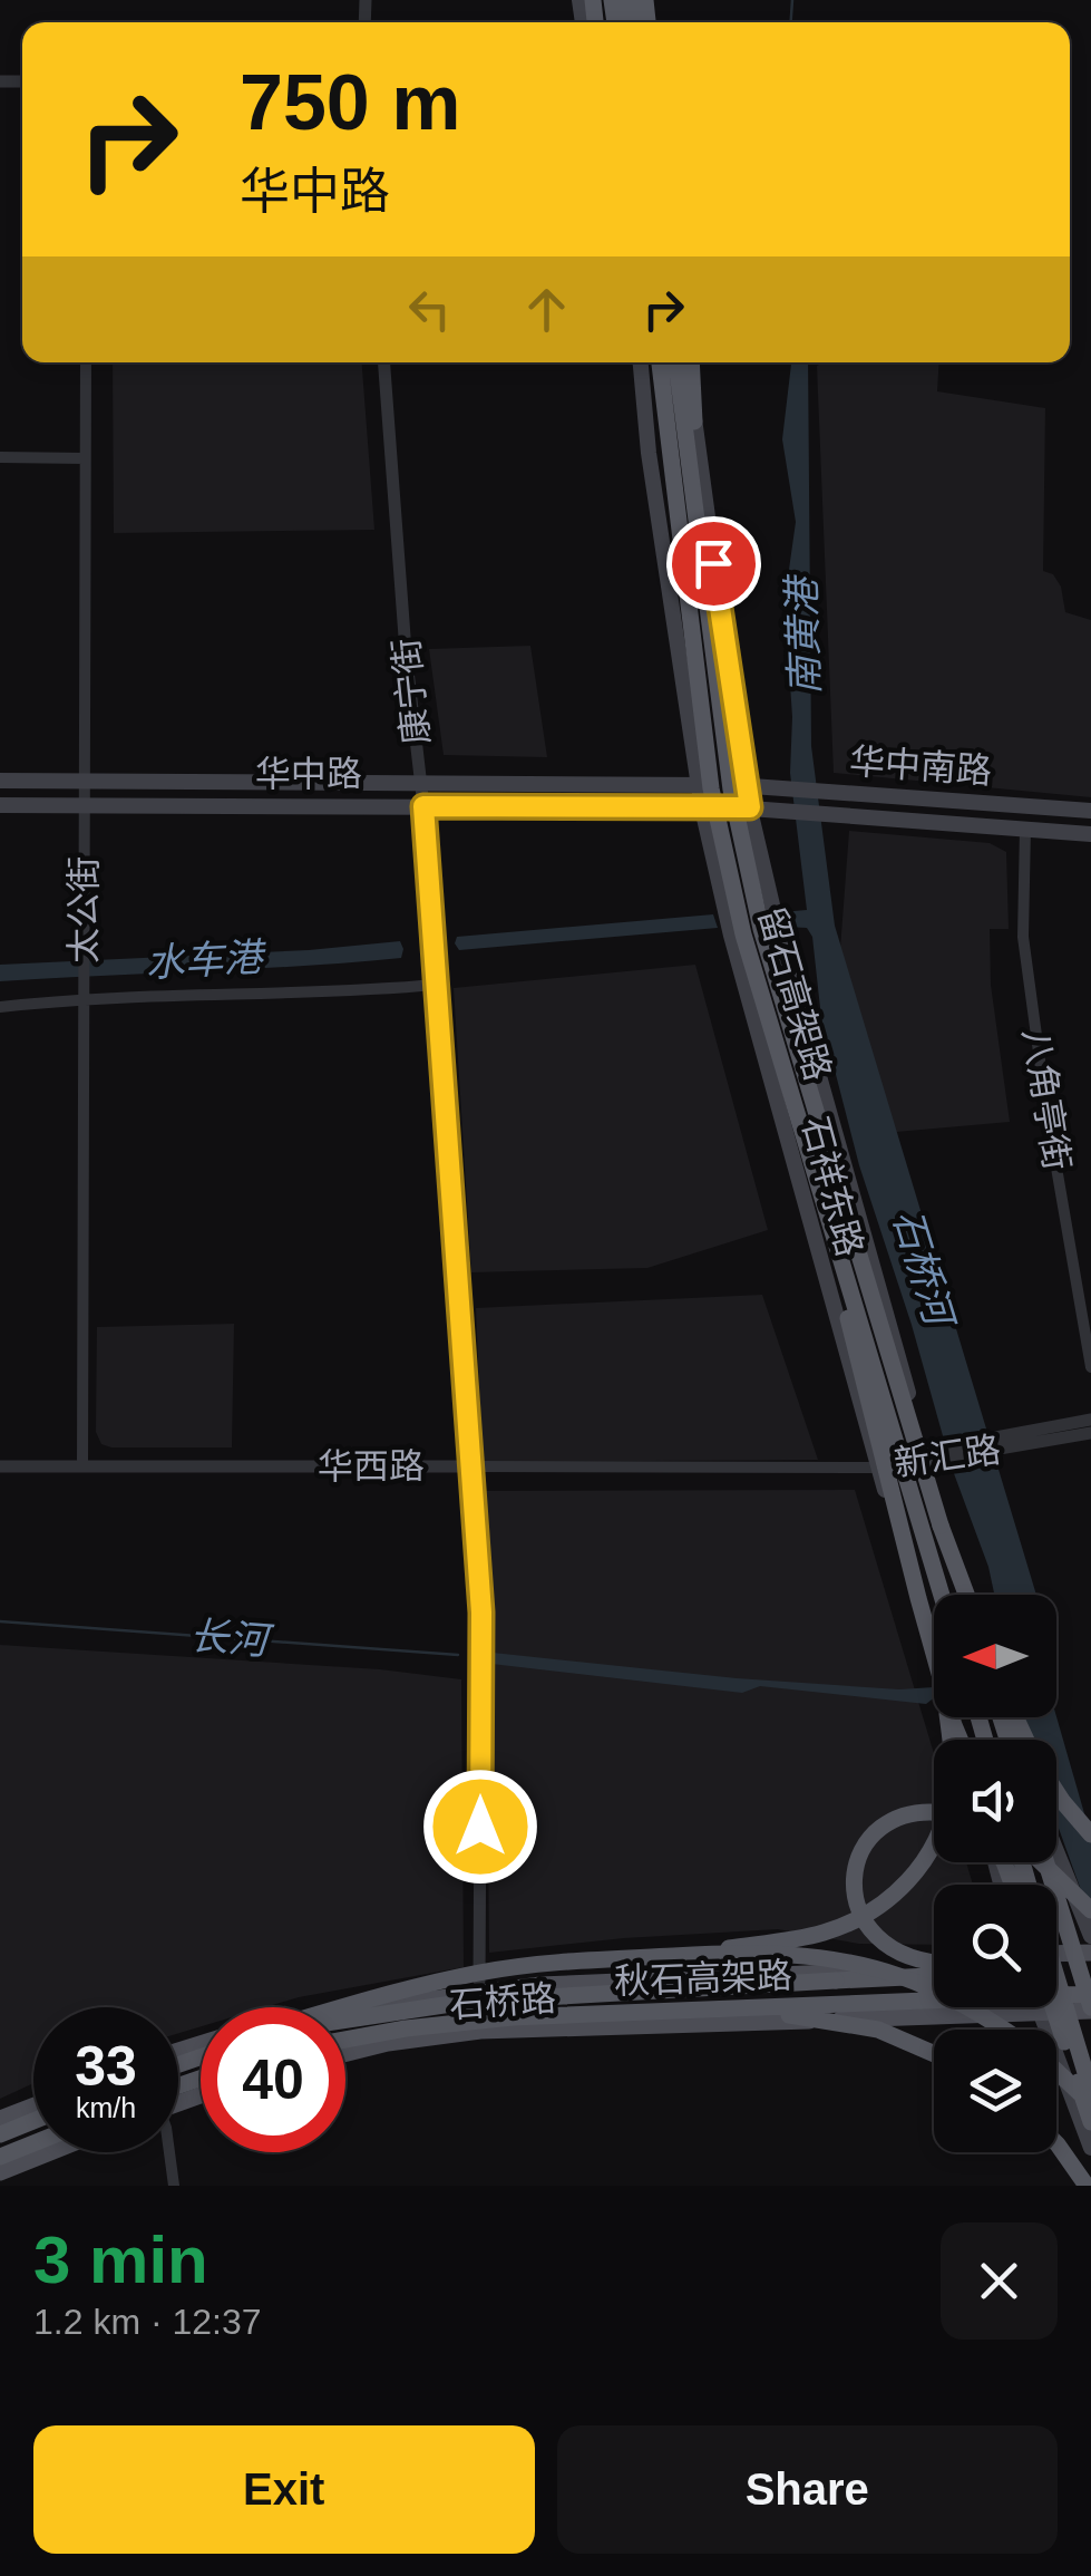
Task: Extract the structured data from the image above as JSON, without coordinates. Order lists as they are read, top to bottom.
{
  "streets": {
    "highway": ["留石高架路", "秋石高架路"],
    "main road": [
      "华中南路",
      "华中路",
      "石祥东路",
      "石桥路"
    ],
    "street": [
      "康宁街",
      "太公街",
      "八角亭街",
      "新汇路",
      "华西路"
    ]
  },
  "crossings": [
    ["康宁街", "华中路"],
    ["康宁街", "华西路"],
    ["康宁街", "石桥路"],
    ["华中南路", "华中路"],
    ["华中南路", "八角亭街"],
    ["华中南路", "石祥东路"],
    ["华中路", "太公街"],
    ["华中路", "石祥东路"],
    ["太公街", "华西路"],
    ["石祥东路", "新汇路"],
    ["石祥东路", "华西路"],
    ["新汇路", "华西路"]
  ],
  "water": [
    "南黄港",
    "水车港",
    "石桥河",
    "长河"
  ],
  "north": "left",
  "page": {
    "turn": ["750 m", "华中路"],
    "speed": "33 km/h",
    "limit": "40",
    "heading": ["3 min", "1.2 km · 12:37"],
    "buttons": ["Exit", "Share"]
  }
}
